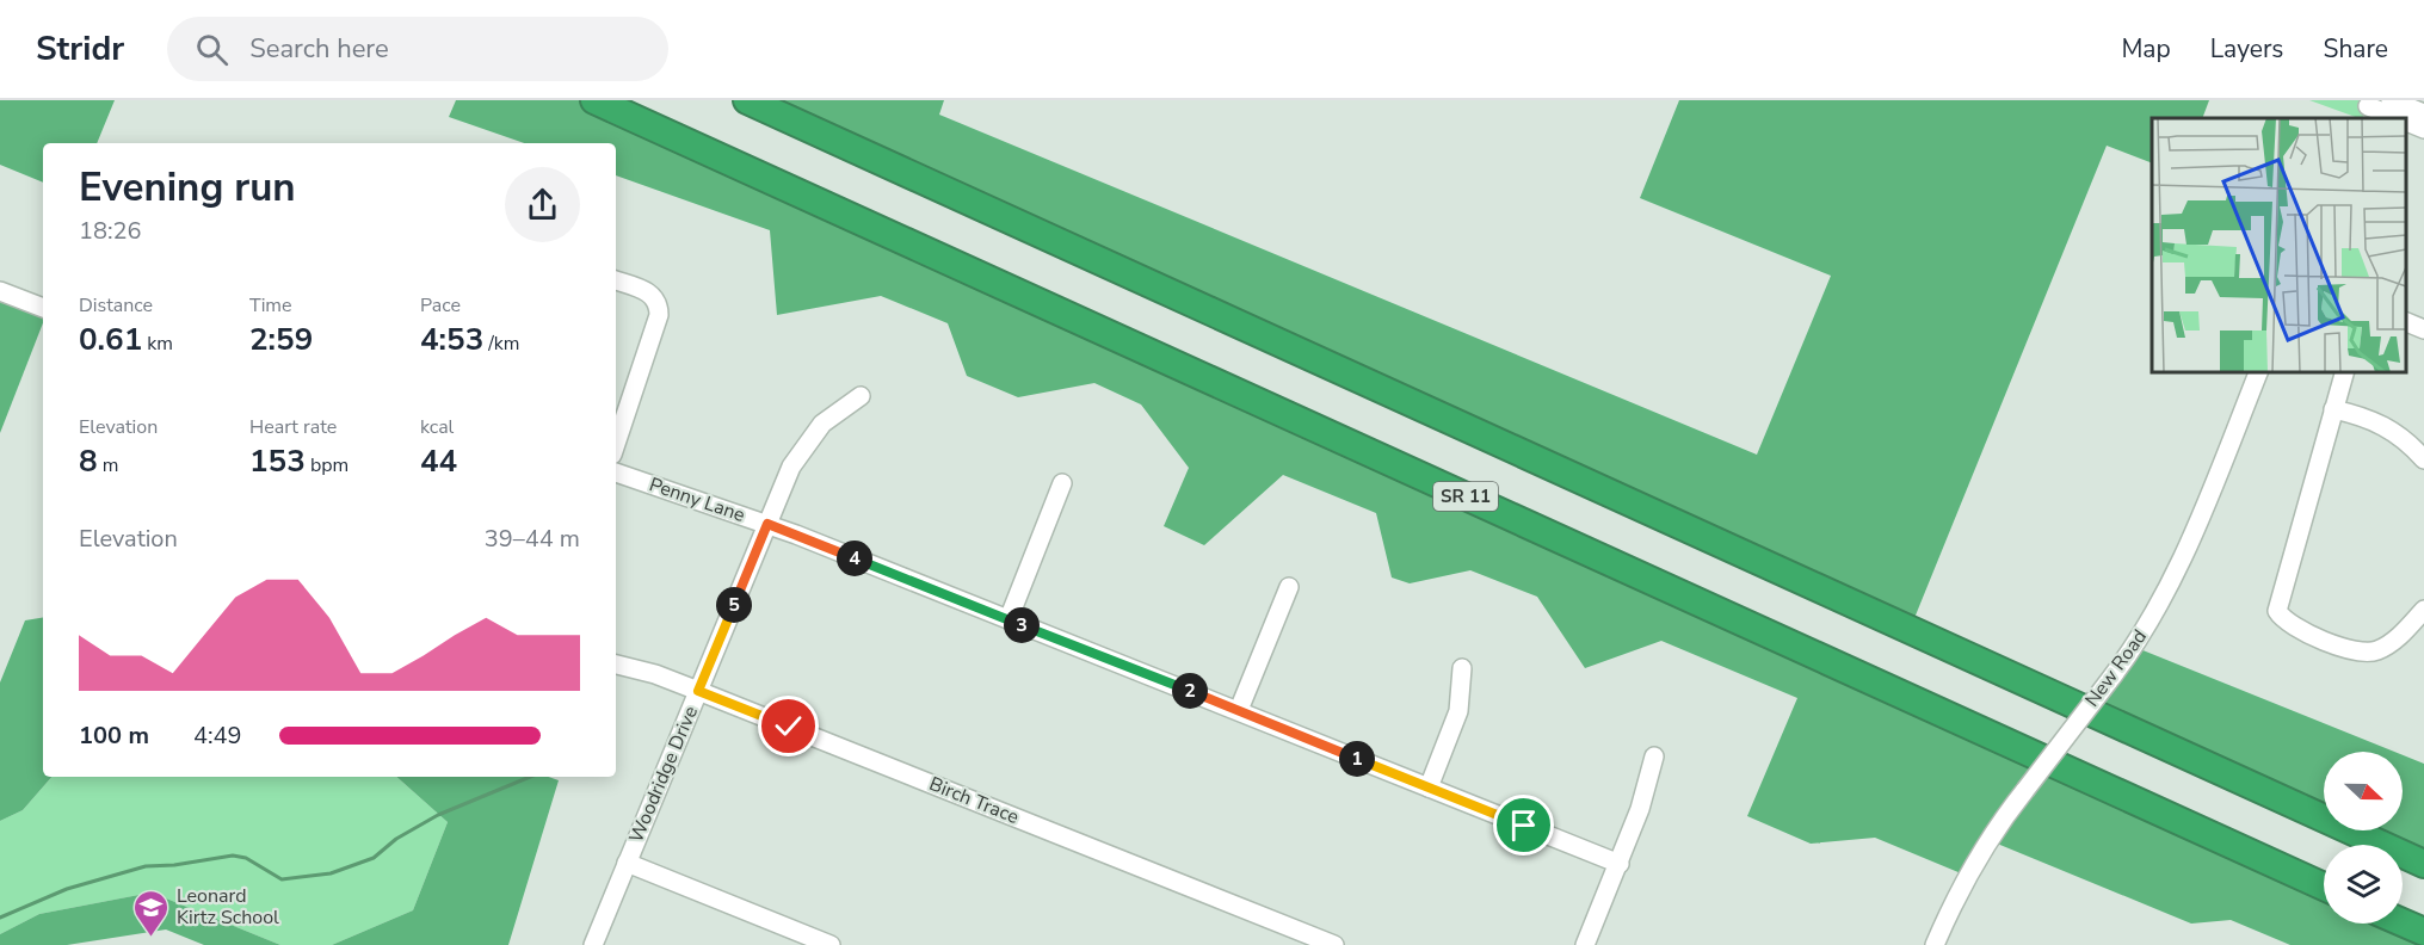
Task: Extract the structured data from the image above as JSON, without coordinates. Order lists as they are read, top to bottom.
{
  "streets": {
    "highway": ["SR 11"],
    "street": [
      "Penny Lane",
      "New Road",
      "Woodridge Drive",
      "Birch Trace"
    ]
  },
  "crossings": [
    ["Penny Lane", "Woodridge Drive"],
    ["Woodridge Drive", "Birch Trace"]
  ],
  "places": {
    "school or university": ["Leonard Kirtz School"]
  },
  "north": "right",
  "page": {
    "header": "Stridr",
    "search": "Search here",
    "nav": ["Map", "Layers", "Share"],
    "heading": ["Evening run", "18:26"],
    "stats": [
      ["Distance", "0.61 km"],
      ["Time", "2:59"],
      ["Pace", "4:53 /km"],
      ["Elevation", "8 m"],
      ["Heart rate", "153 bpm"],
      ["kcal", "44"]
    ],
    "chart": ["Elevation", "39–44 m"],
    "pins": [
      "4",
      "5",
      "3",
      "2",
      "1"
    ],
    "list": [
      {
        "name": "100 m",
        "note": "4:49"
      }
    ]
  }
}
